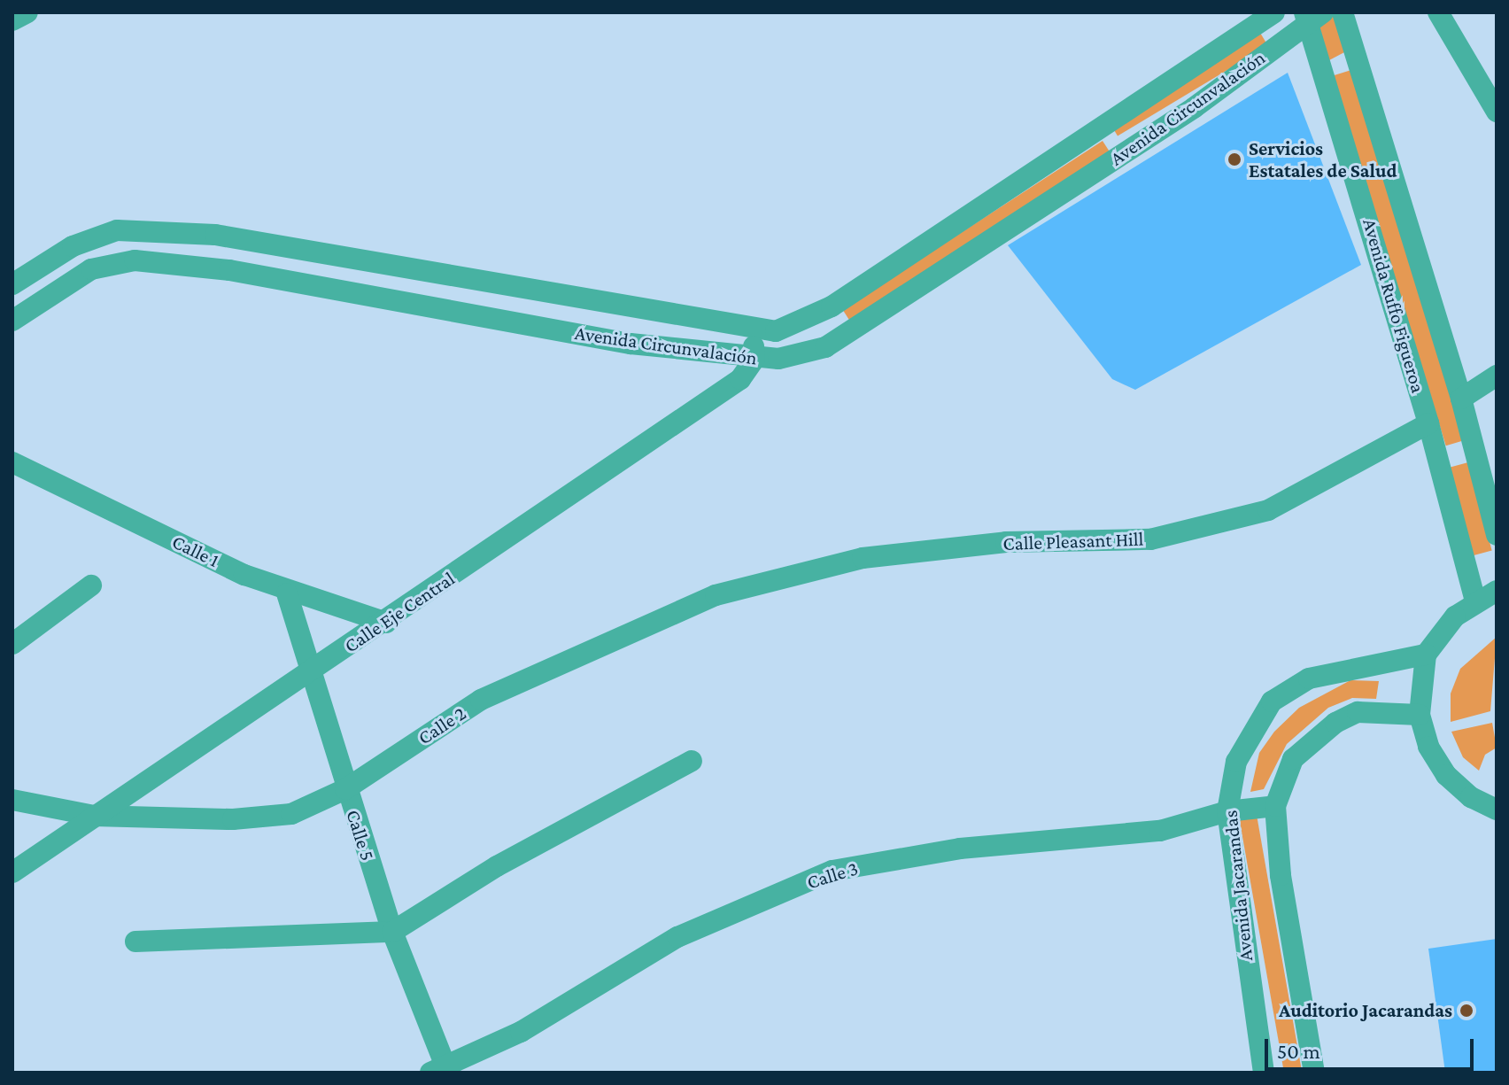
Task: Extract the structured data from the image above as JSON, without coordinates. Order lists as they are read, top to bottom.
{
  "streets": {
    "street": [
      "Avenida Circunvalación",
      "Avenida Ruffo Figueroa",
      "Calle Pleasant Hill",
      "Calle 1",
      "Calle Eje Central",
      "Calle 2",
      "Calle 5",
      "Calle 3",
      "Avenida Jacarandas"
    ]
  },
  "crossings": [
    ["Avenida Circunvalación", "Avenida Ruffo Figueroa"],
    ["Avenida Circunvalación", "Calle Eje Central"],
    ["Avenida Ruffo Figueroa", "Calle Pleasant Hill"],
    ["Calle Pleasant Hill", "Calle 2"],
    ["Calle 1", "Calle Eje Central"],
    ["Calle 1", "Calle 5"],
    ["Calle Eje Central", "Calle 2"],
    ["Calle Eje Central", "Calle 5"],
    ["Calle 2", "Calle 5"],
    ["Calle 5", "Calle 3"],
    ["Calle 3", "Avenida Jacarandas"]
  ],
  "places": ["Servicios Estatales de Salud", "Auditorio Jacarandas"],
  "scale_bar": "50 m"
}
